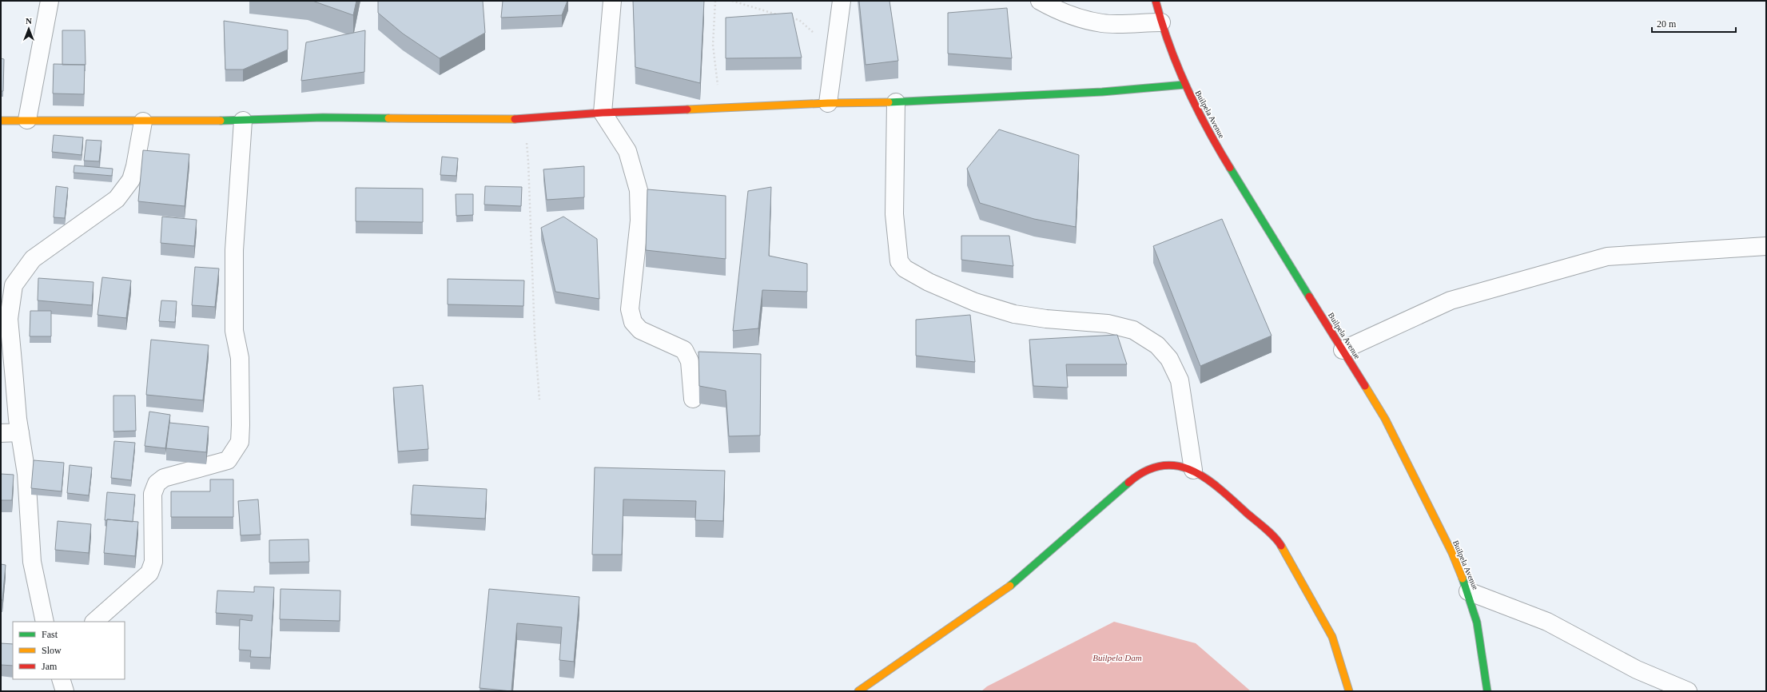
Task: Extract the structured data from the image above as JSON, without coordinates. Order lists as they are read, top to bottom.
{
  "streets": {
    "street": ["Builpela Avenue"]
  },
  "water": ["Builpela Dam"],
  "legend": ["Fast", "Slow", "Jam"],
  "scale_bar": "20 m",
  "north": "top"
}
